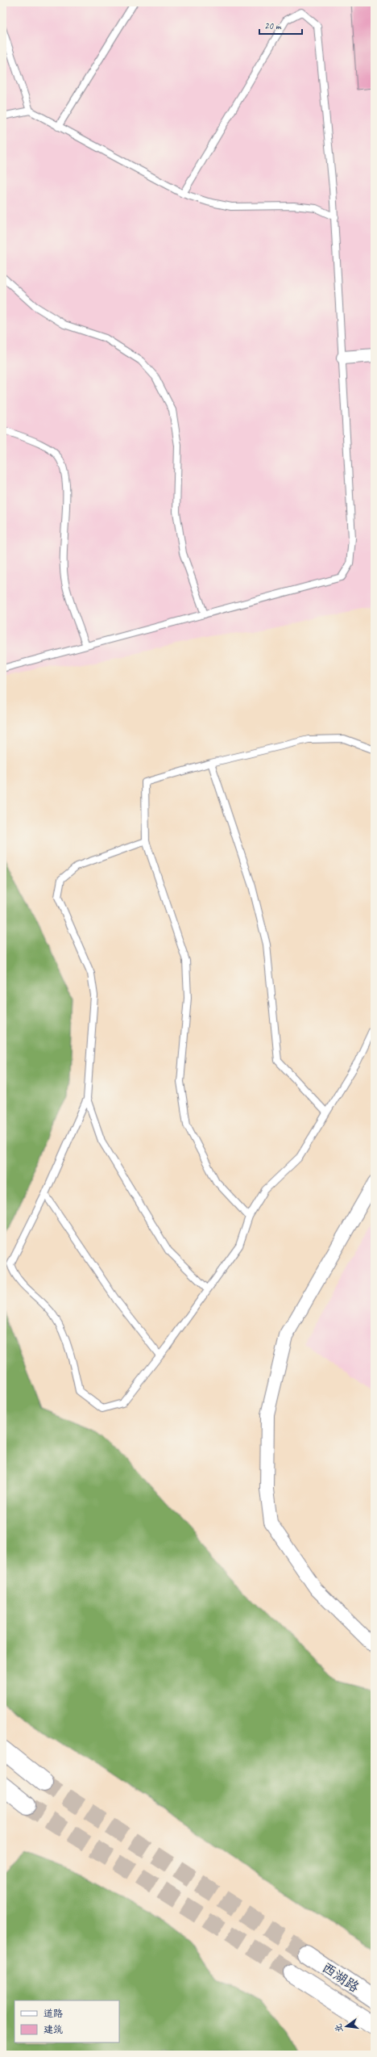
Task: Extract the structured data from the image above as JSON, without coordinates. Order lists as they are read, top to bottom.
{
  "streets": {
    "main road": ["西湖路"]
  },
  "legend": ["道路", "建筑"],
  "scale_bar": "20 m",
  "north": "left"
}
